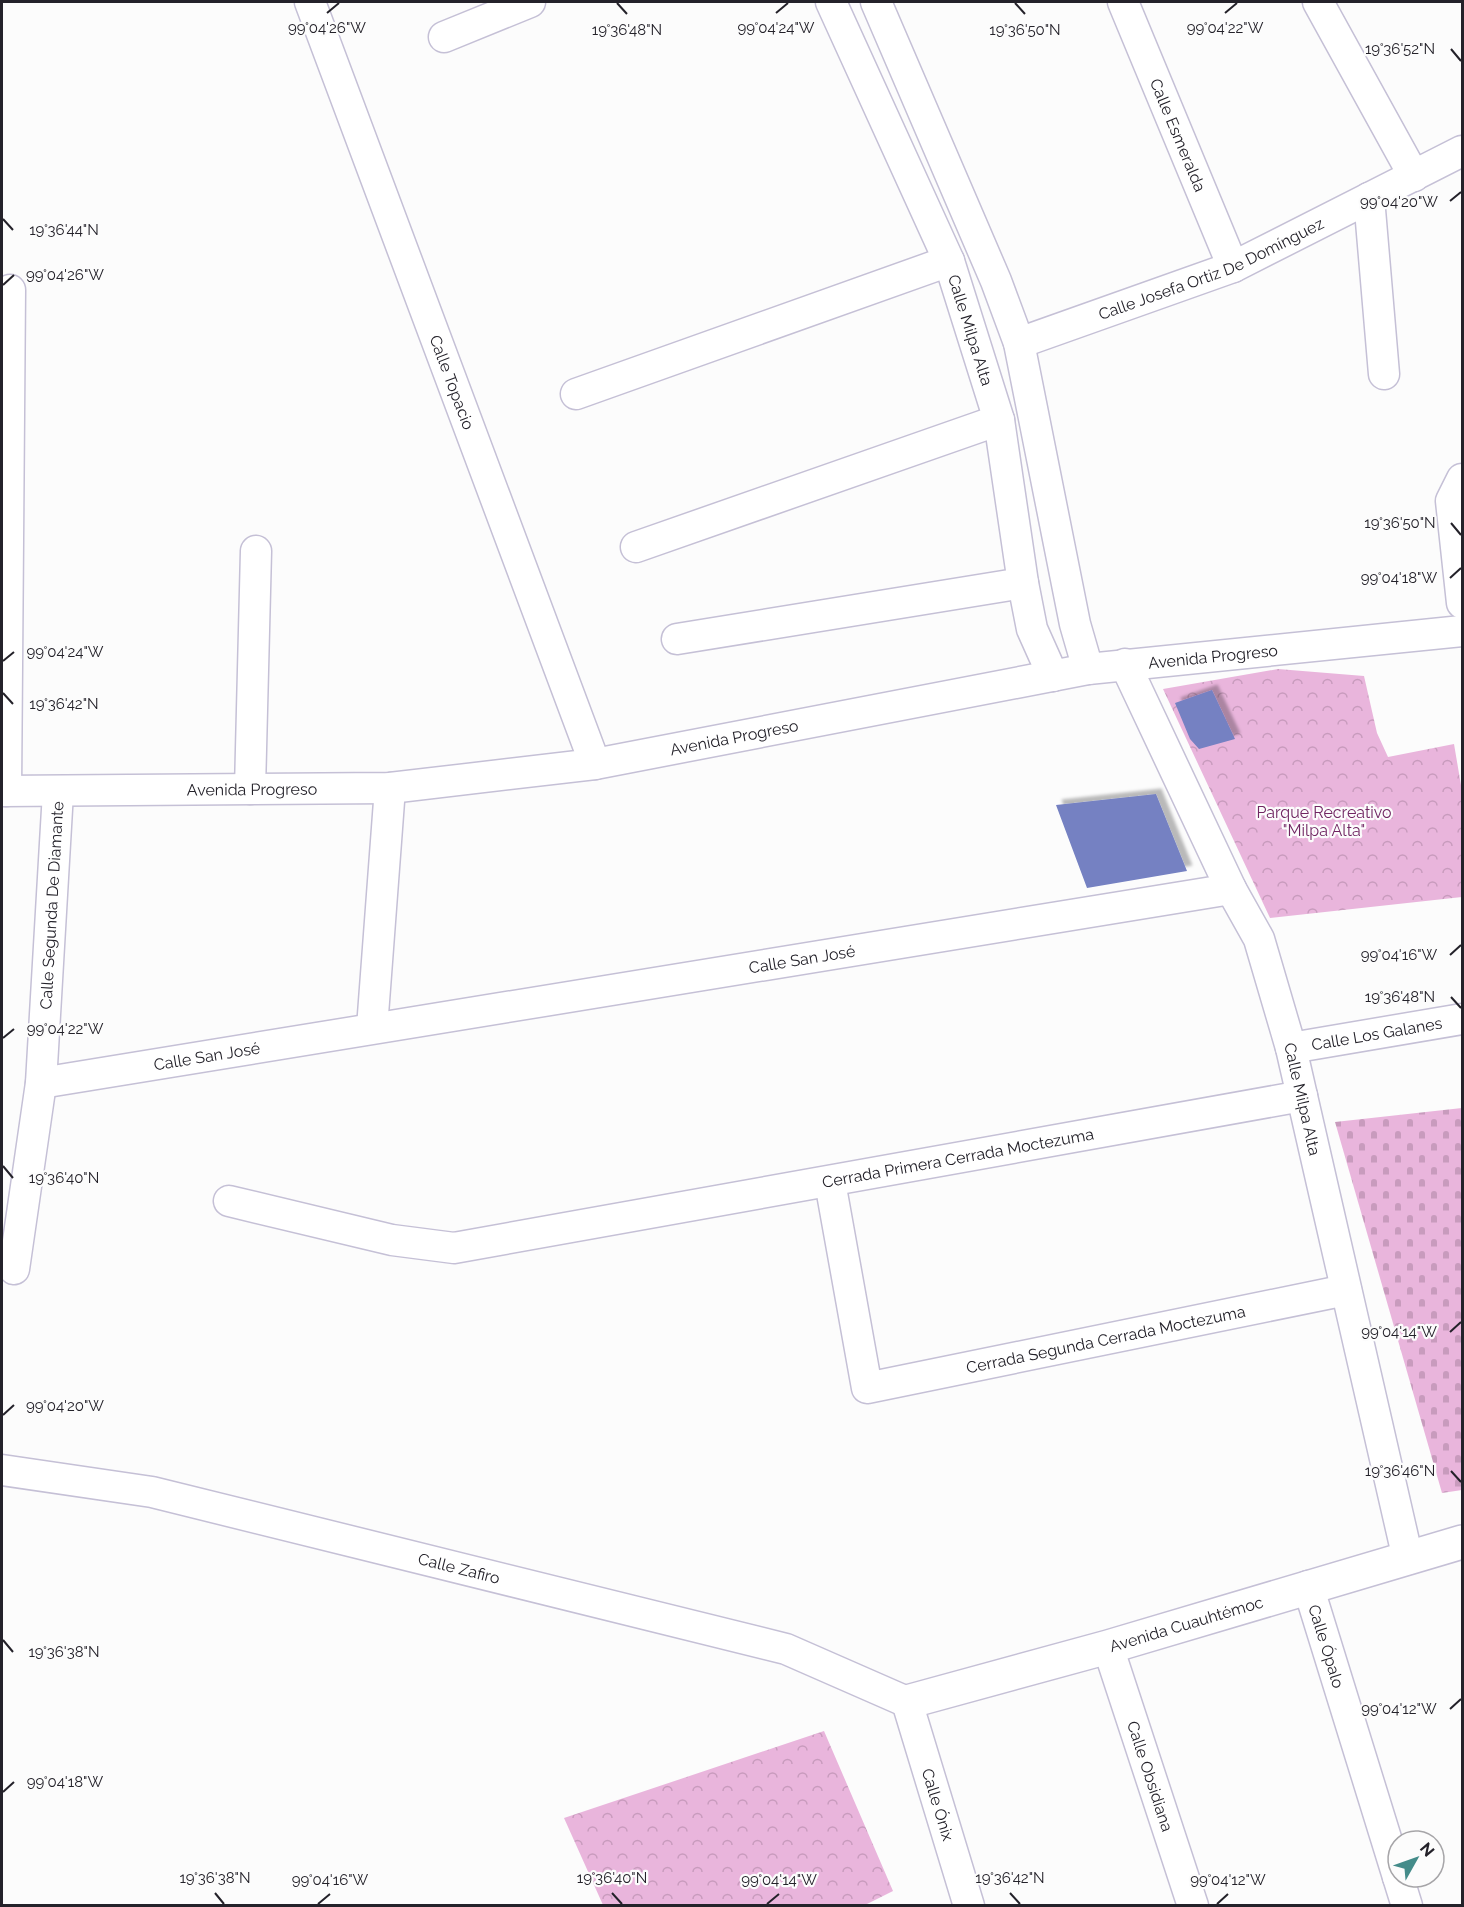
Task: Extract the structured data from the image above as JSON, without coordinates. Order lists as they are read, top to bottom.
{
  "streets": {
    "main road": ["Avenida Cuauhtémoc"],
    "street": [
      "Calle Esmeralda",
      "Calle Josefa Ortiz De Domínguez",
      "Calle Milpa Alta",
      "Calle Topacio",
      "Avenida Progreso",
      "Calle Segunda De Diamante",
      "Calle San José",
      "Calle Los Galanes",
      "Cerrada Primera Cerrada Moctezuma",
      "Cerrada Segunda Cerrada Moctezuma",
      "Calle Zafiro",
      "Calle Ópalo",
      "Calle Obsidiana",
      "Calle Ónix"
    ]
  },
  "crossings": [
    ["Calle Esmeralda", "Calle Josefa Ortiz De Domínguez"],
    ["Calle Milpa Alta", "Avenida Progreso"],
    ["Calle Milpa Alta", "Calle San José"],
    ["Calle Milpa Alta", "Calle Los Galanes"],
    ["Calle Milpa Alta", "Cerrada Primera Cerrada Moctezuma"],
    ["Calle Milpa Alta", "Cerrada Segunda Cerrada Moctezuma"],
    ["Calle Milpa Alta", "Avenida Cuauhtémoc"],
    ["Calle Topacio", "Avenida Progreso"],
    ["Avenida Progreso", "Calle Segunda De Diamante"],
    ["Calle Segunda De Diamante", "Calle San José"],
    ["Cerrada Primera Cerrada Moctezuma", "Cerrada Segunda Cerrada Moctezuma"],
    ["Calle Zafiro", "Avenida Cuauhtémoc"],
    ["Calle Zafiro", "Calle Ónix"],
    ["Avenida Cuauhtémoc", "Calle Ópalo"],
    ["Avenida Cuauhtémoc", "Calle Obsidiana"],
    ["Avenida Cuauhtémoc", "Calle Ónix"]
  ],
  "parks": ["Parque Recreativo \"Milpa Alta\""],
  "north": "top right",
  "coordinates": [
    "99°04'26\"W",
    "99°04'24\"W",
    "99°04'22\"W",
    "19°36'48\"N",
    "19°36'50\"N",
    "19°36'52\"N",
    "99°04'20\"W",
    "19°36'44\"N",
    "99°04'18\"W",
    "19°36'42\"N",
    "99°04'16\"W",
    "19°36'40\"N",
    "99°04'14\"W",
    "19°36'46\"N",
    "19°36'38\"N",
    "99°04'12\"W"
  ]
}
